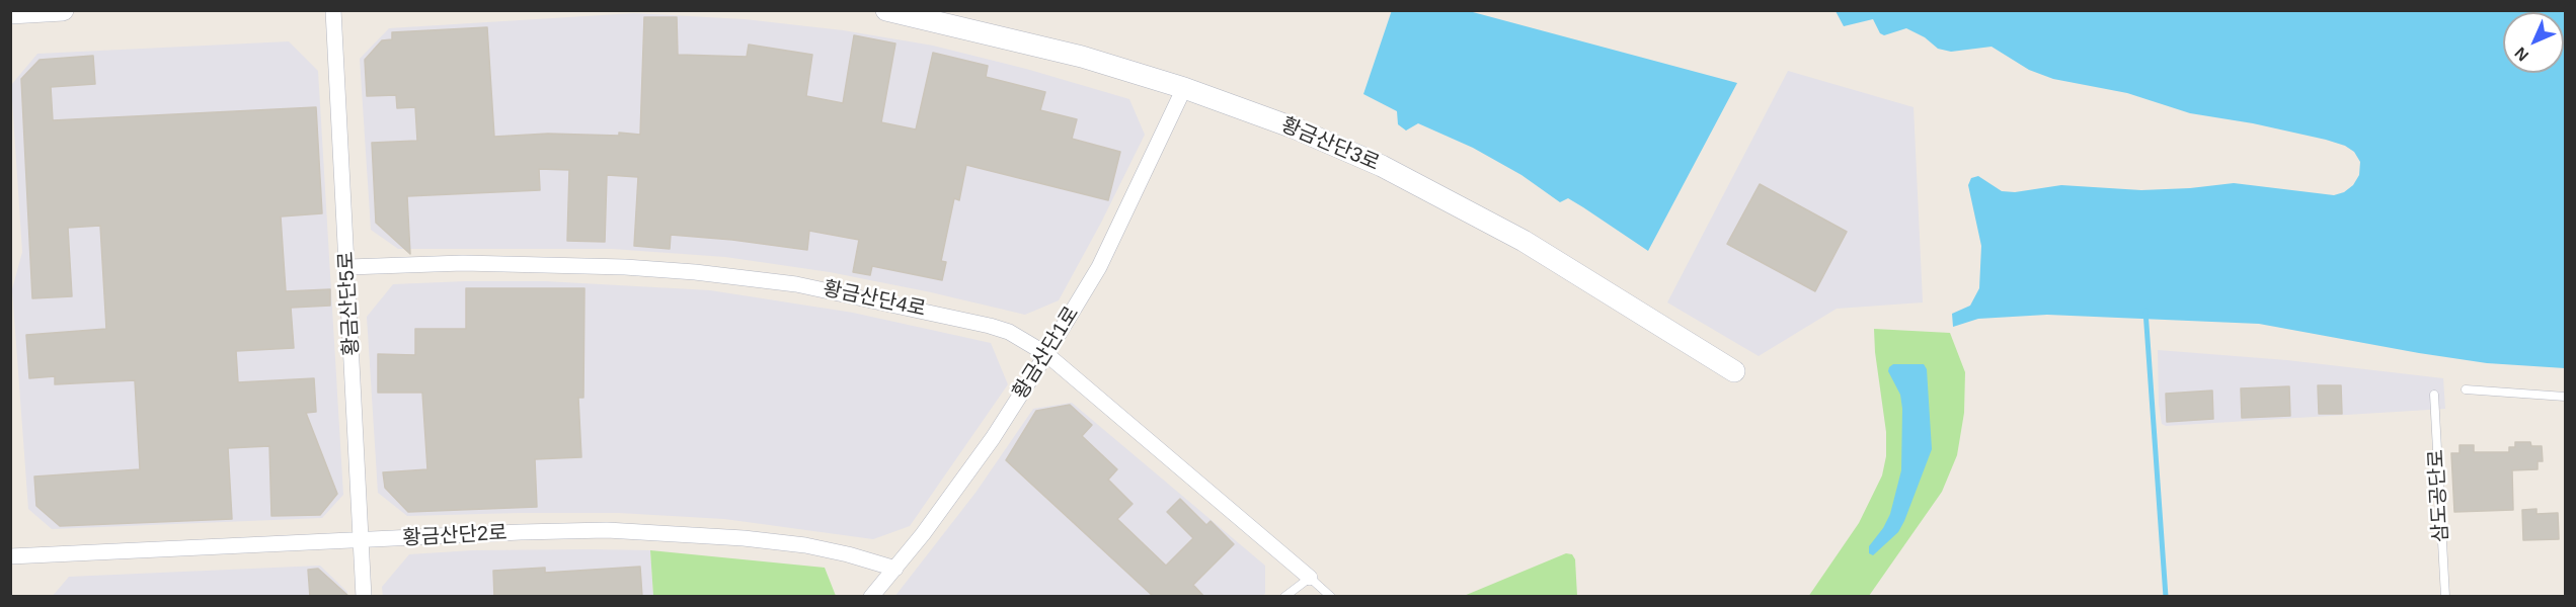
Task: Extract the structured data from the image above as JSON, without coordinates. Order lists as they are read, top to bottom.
{
  "streets": {
    "street": [
      "황금산단3로",
      "황금산단4로",
      "황금산단5로",
      "황금산단1로",
      "황금산단2로"
    ],
    "lane": ["삼도공단로"]
  },
  "crossings": [
    ["황금산단3로", "황금산단1로"],
    ["황금산단4로", "황금산단5로"],
    ["황금산단4로", "황금산단1로"],
    ["황금산단5로", "황금산단2로"],
    ["황금산단1로", "황금산단2로"]
  ],
  "north": "bottom left"
}
